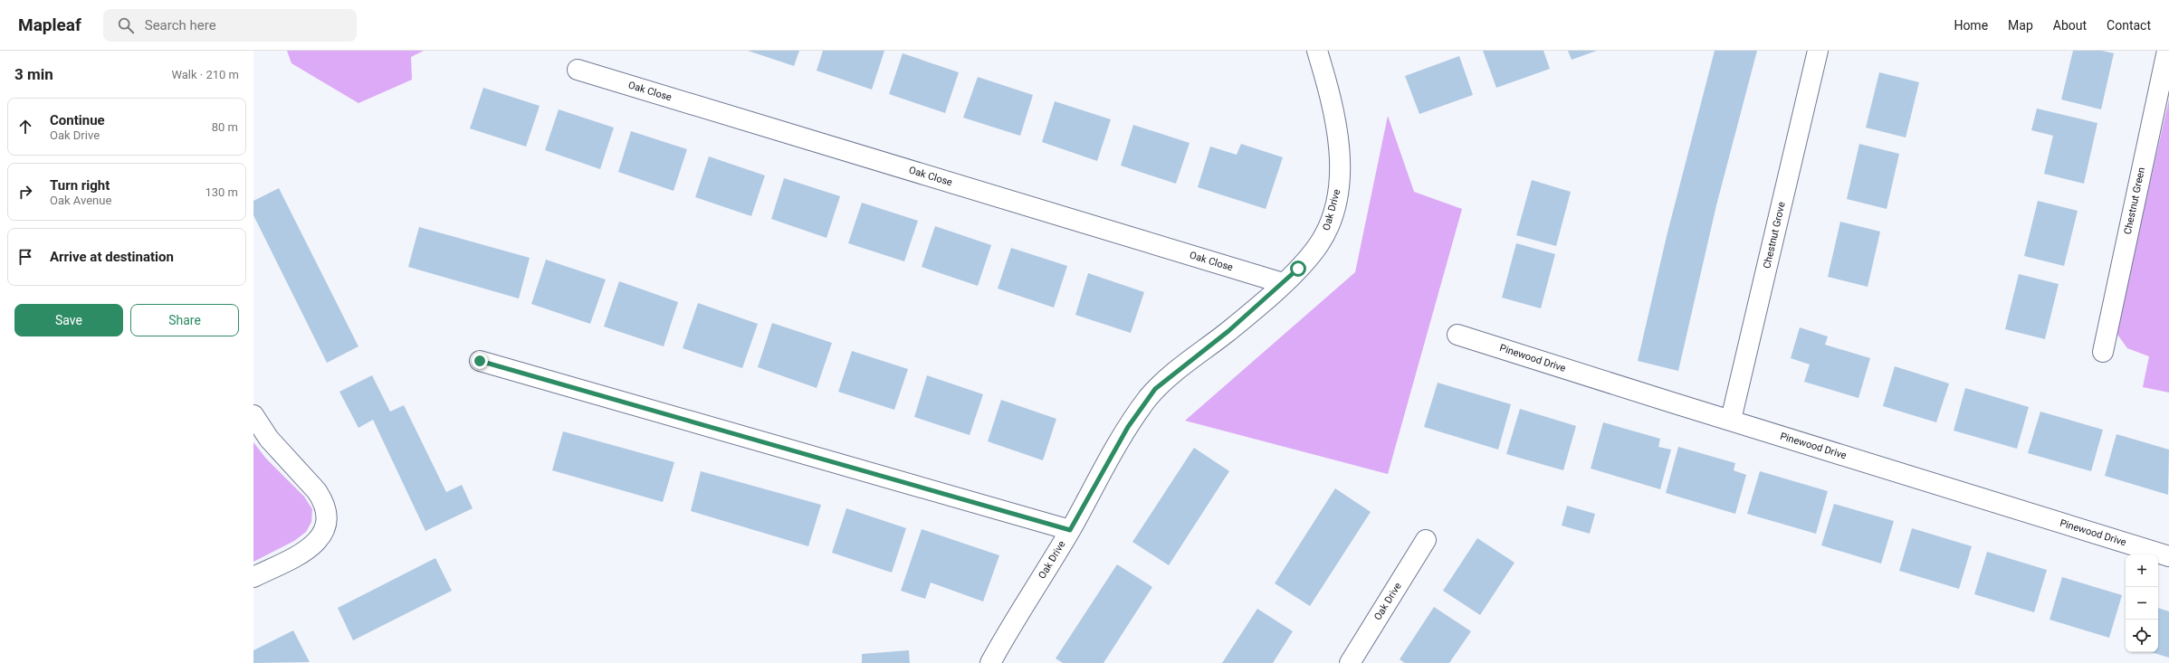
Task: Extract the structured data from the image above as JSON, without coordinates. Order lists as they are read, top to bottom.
{
  "streets": {
    "street": [
      "Oak Close",
      "Chestnut Green",
      "Oak Drive",
      "Chestnut Grove",
      "Pinewood Drive"
    ]
  },
  "crossings": [
    ["Oak Close", "Oak Drive"],
    ["Chestnut Grove", "Pinewood Drive"]
  ],
  "page": {
    "header": "Mapleaf",
    "search": "Search here",
    "nav": [
      "Home",
      "Map",
      "About",
      "Contact"
    ],
    "heading": ["3 min", "Walk · 210 m"],
    "list": [
      ["Continue", "Oak Drive", "80 m"],
      ["Turn right", "Oak Avenue", "130 m"],
      "Arrive at destination"
    ],
    "buttons": ["Save", "Share"],
    "map_buttons": ["+", "−"]
  }
}
